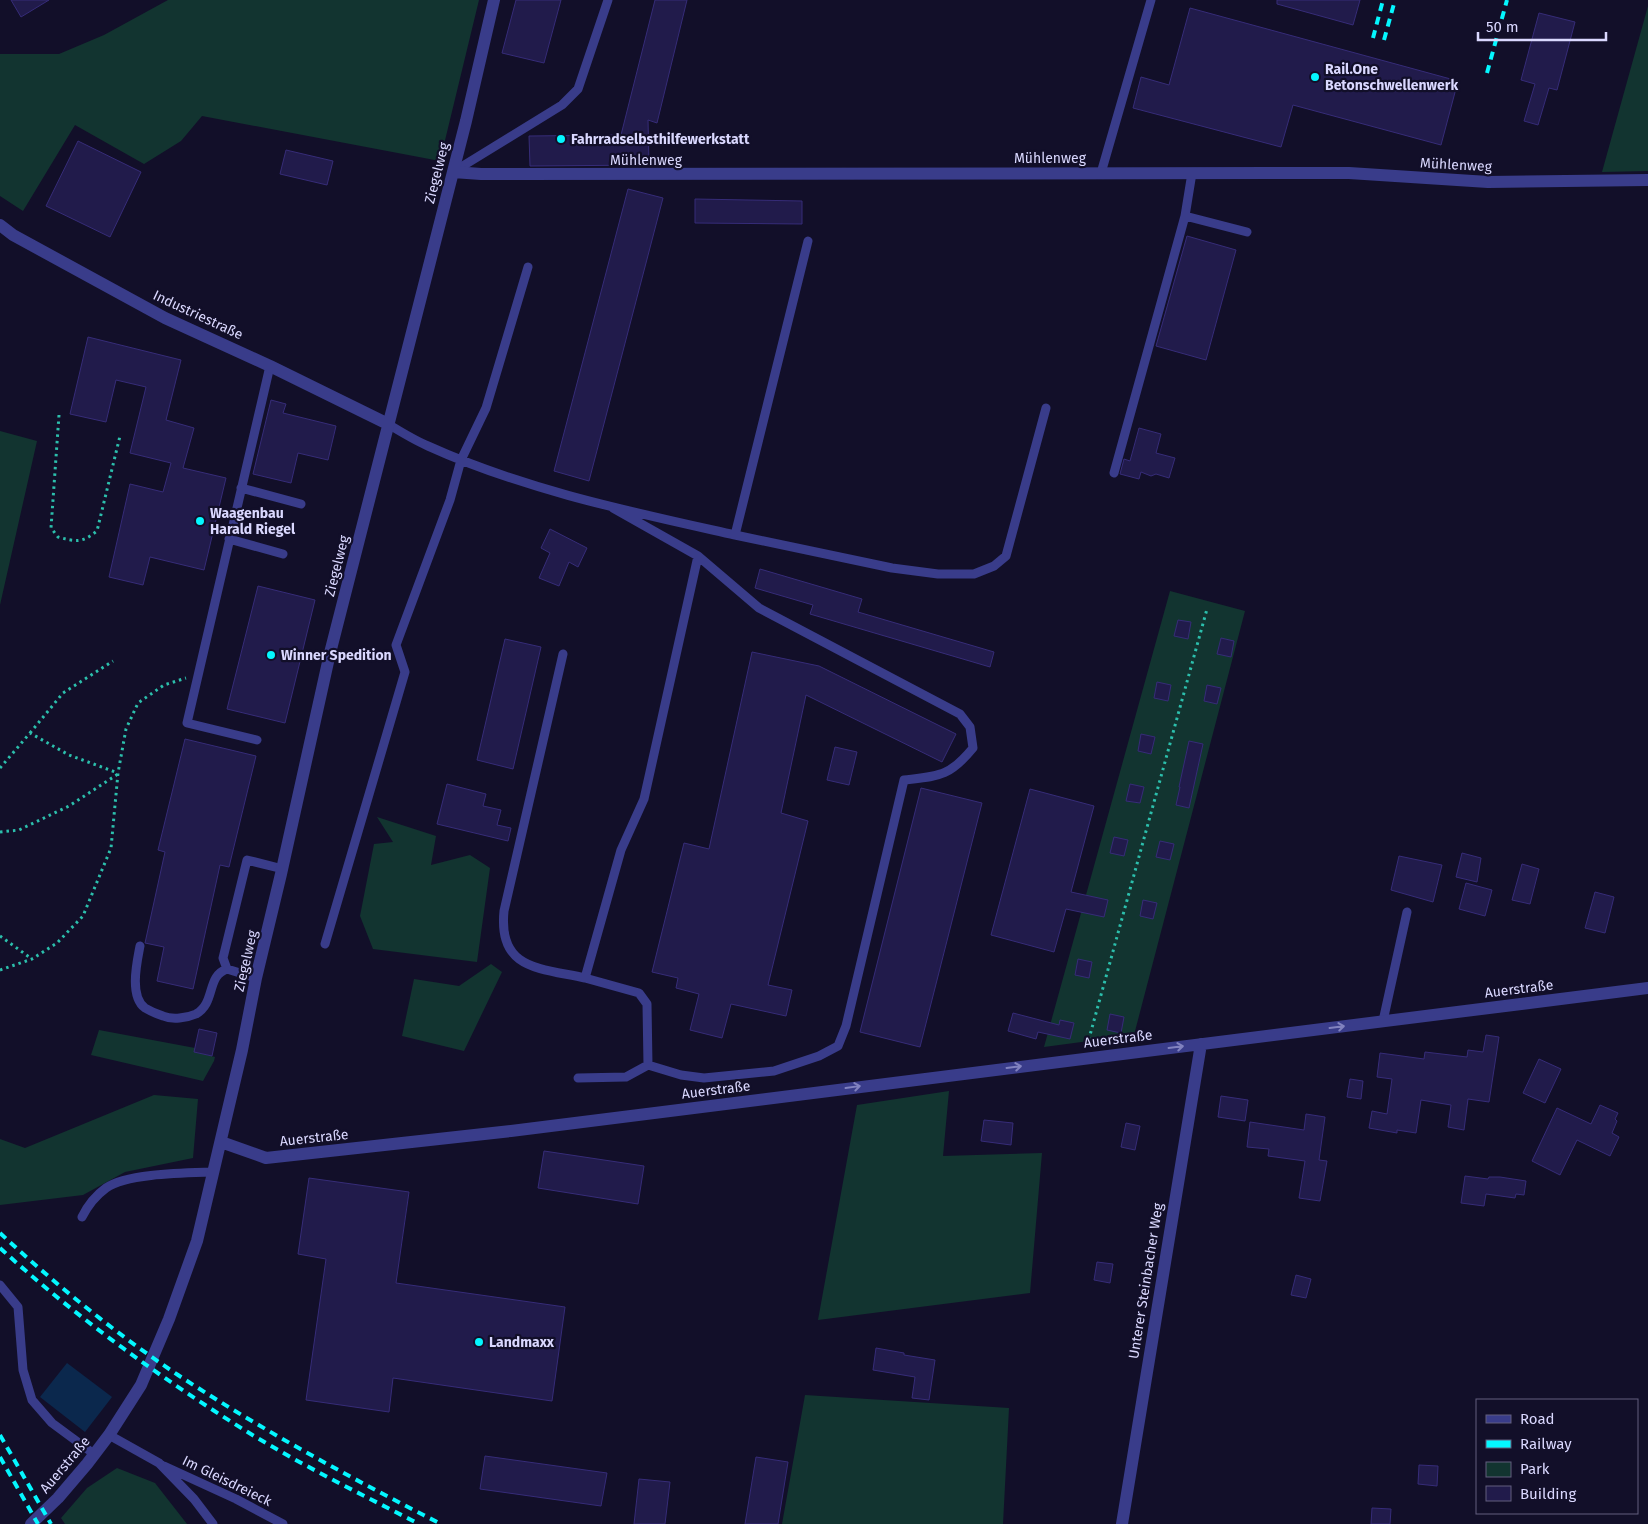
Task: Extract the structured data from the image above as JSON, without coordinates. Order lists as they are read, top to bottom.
{
  "streets": {
    "street": [
      "Mühlenweg",
      "Ziegelweg",
      "Industriestraße",
      "Auerstraße",
      "Unterer Steinbacher Weg"
    ],
    "lane": ["Im Gleisdreieck"]
  },
  "crossings": [
    ["Mühlenweg", "Ziegelweg"],
    ["Ziegelweg", "Industriestraße"],
    ["Ziegelweg", "Auerstraße"],
    ["Auerstraße", "Unterer Steinbacher Weg"],
    ["Auerstraße", "Im Gleisdreieck"]
  ],
  "one_way": ["Auerstraße"],
  "places": [
    "Rail.One Betonschwellenwerk",
    "Fahrradselbsthilfewerkstatt",
    "Waagenbau Harald Riegel",
    "Winner Spedition",
    "Landmaxx"
  ],
  "legend": [
    "Road",
    "Railway",
    "Park",
    "Building"
  ],
  "scale_bar": "50 m"
}
